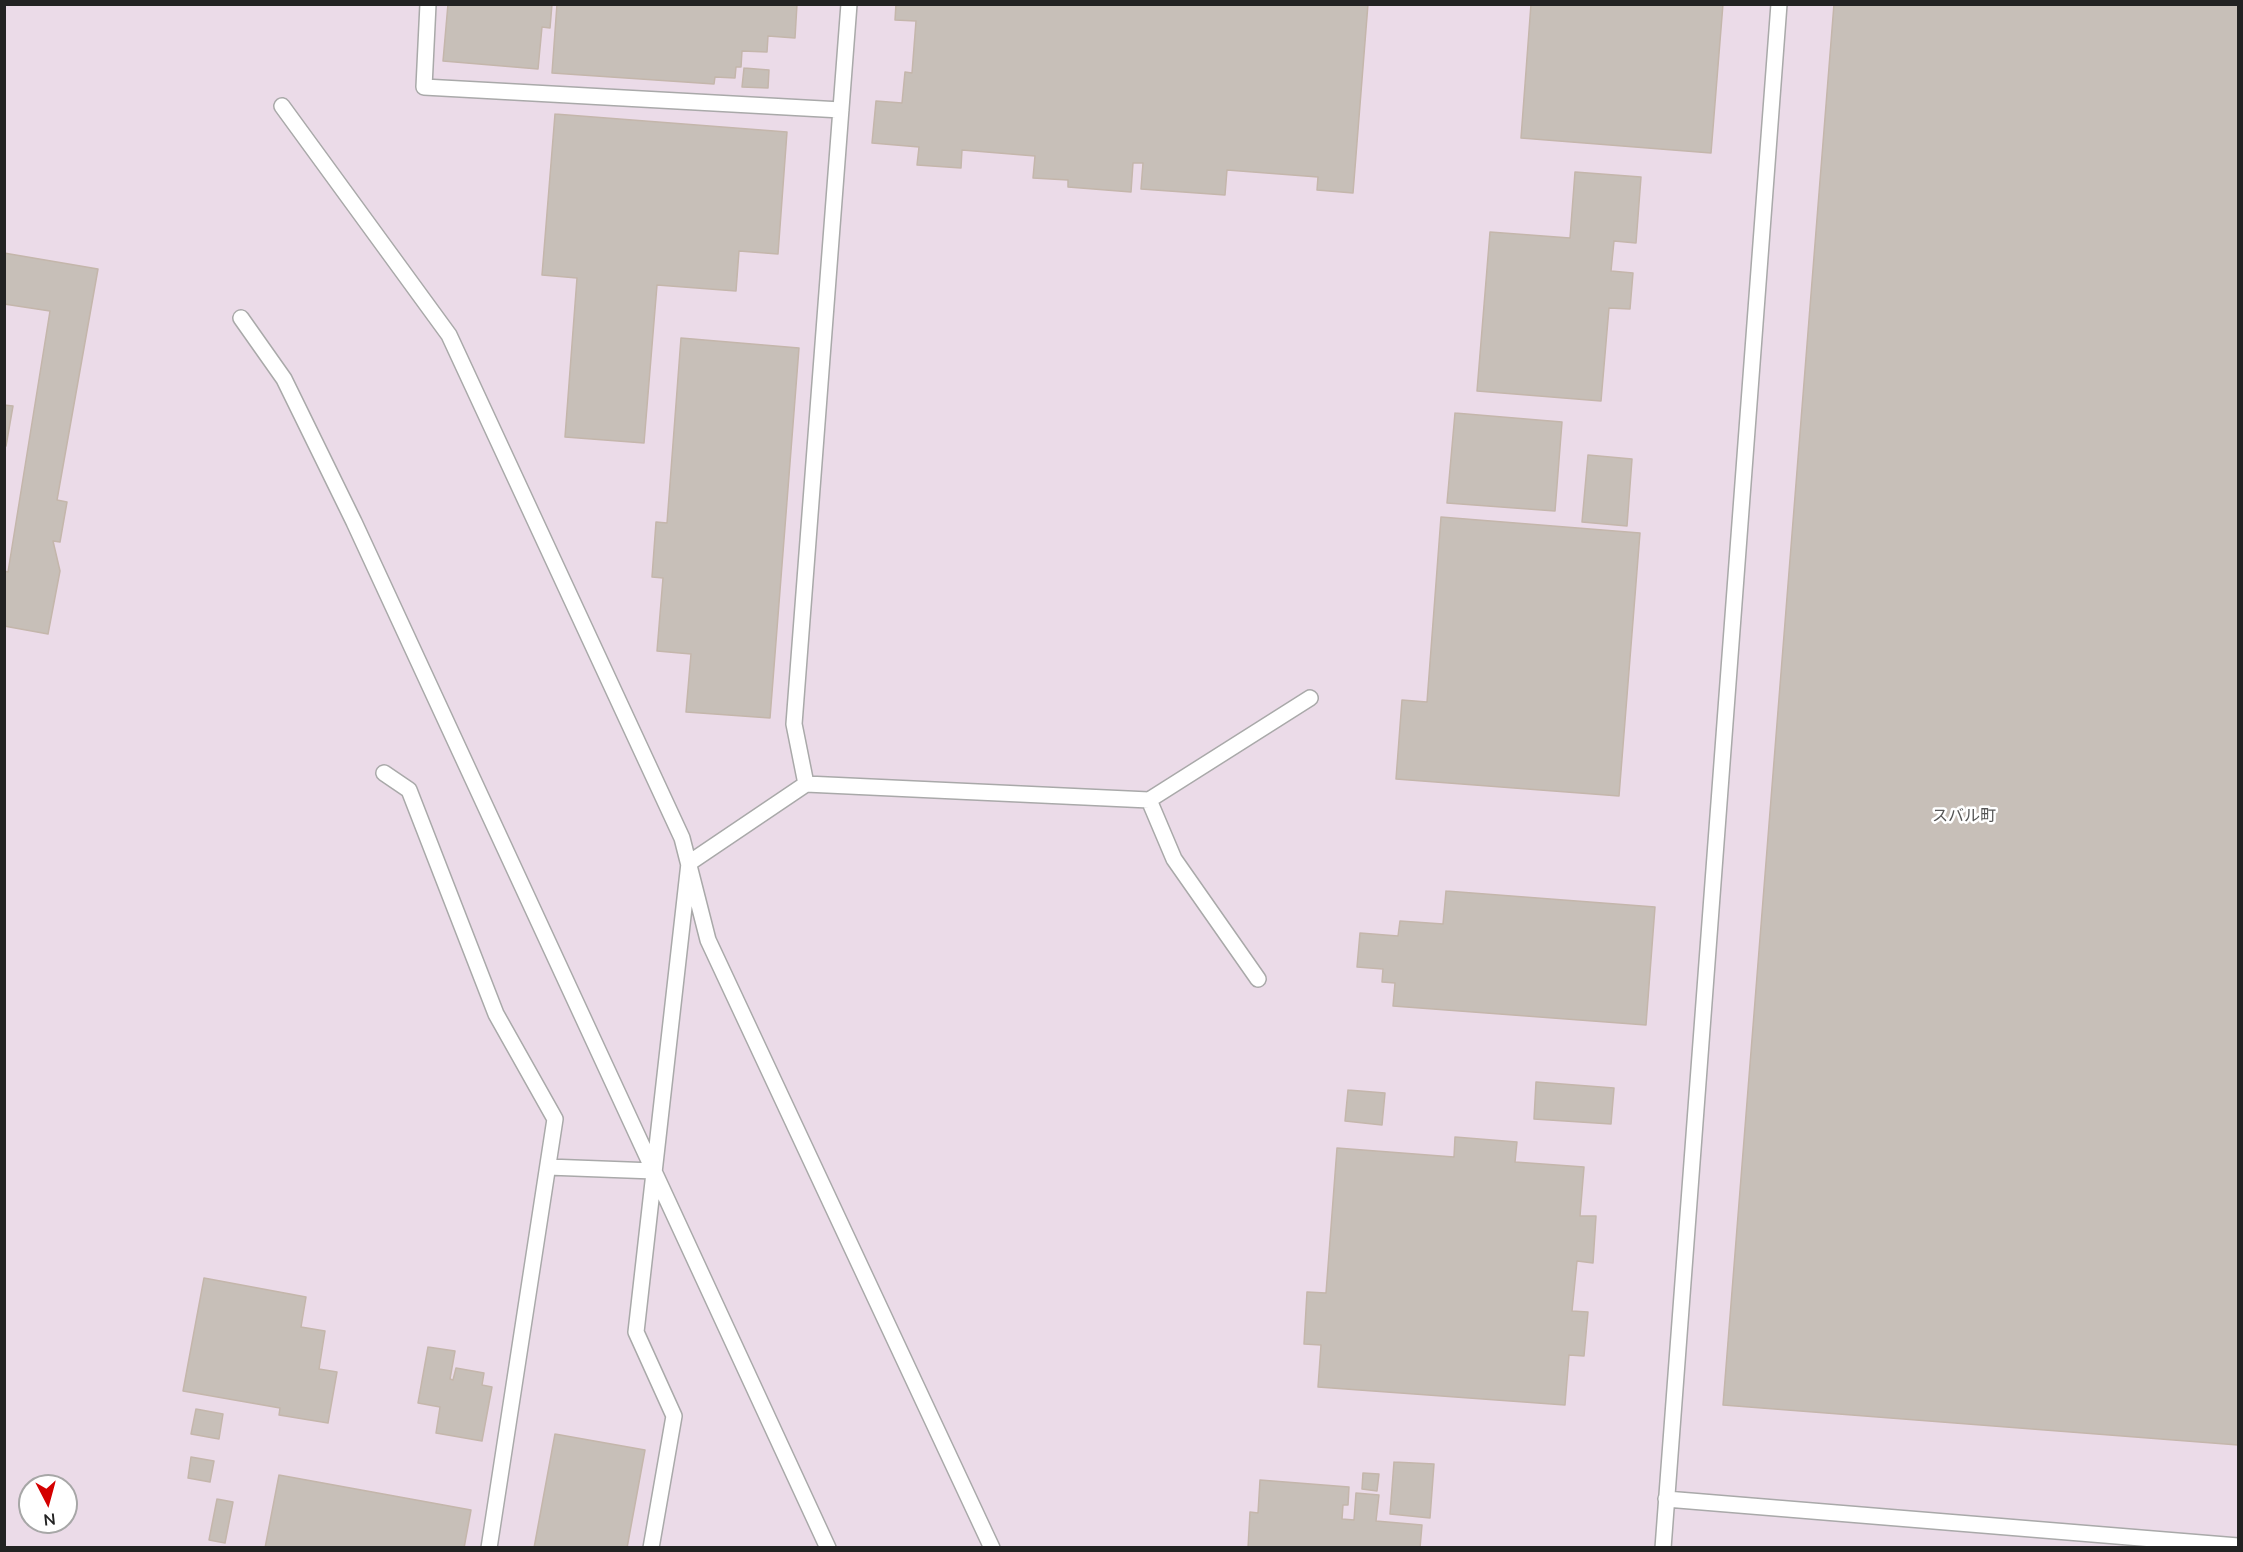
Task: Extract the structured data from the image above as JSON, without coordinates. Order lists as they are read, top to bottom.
{
  "districts": ["スバル町"],
  "north": "bottom"
}
